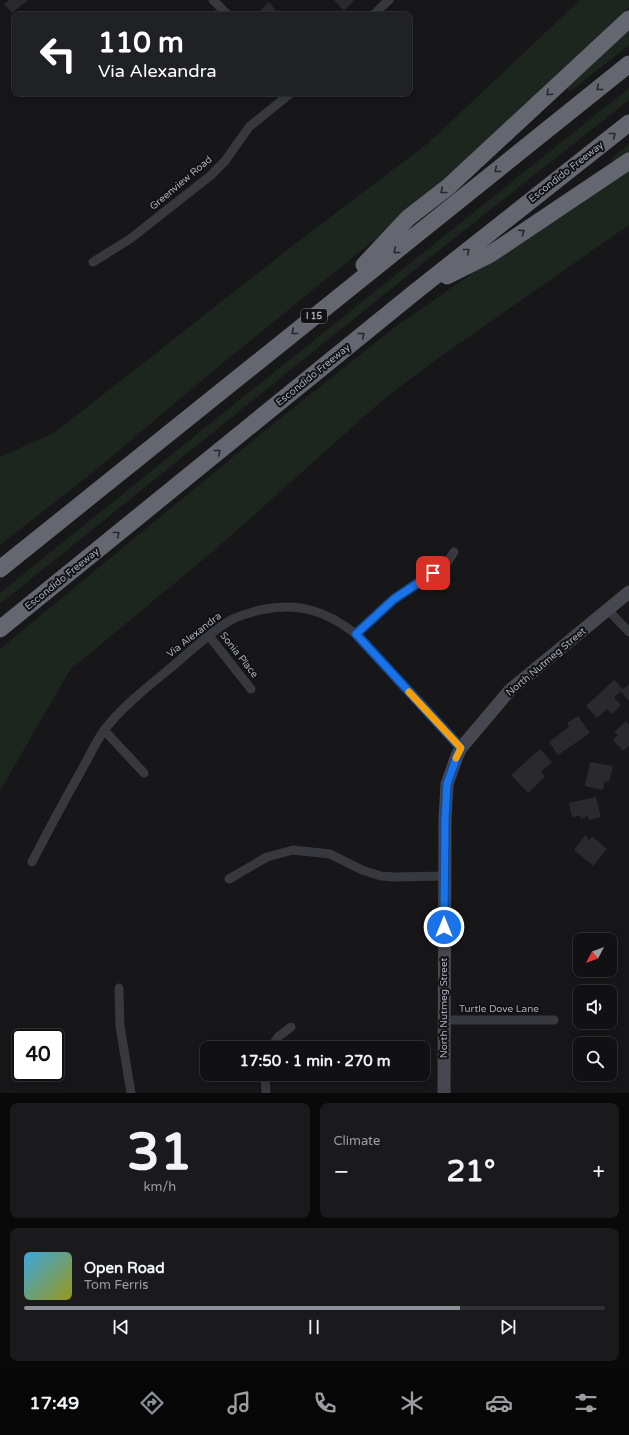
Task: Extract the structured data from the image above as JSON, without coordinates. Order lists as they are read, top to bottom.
{
  "streets": {
    "highway": ["Escondido Freeway", "I 15"],
    "street": [
      "Greenview Road",
      "Via Alexandra",
      "Sonia Place",
      "North Nutmeg Street",
      "Turtle Dove Lane"
    ]
  },
  "crossings": [
    ["Via Alexandra", "Sonia Place"],
    ["Via Alexandra", "North Nutmeg Street"],
    ["North Nutmeg Street", "Turtle Dove Lane"]
  ],
  "north": "bottom left",
  "page": {
    "turn": ["110 m", "Via Alexandra"],
    "limit": "40",
    "trip": "17:50 · 1 min · 270 m",
    "tile": [
      ["31", "km/h"],
      "Climate"
    ],
    "heat": ["−", "21°", "+"],
    "song": ["Open Road", "Tom Ferris"],
    "tabs": "17:49"
  }
}
